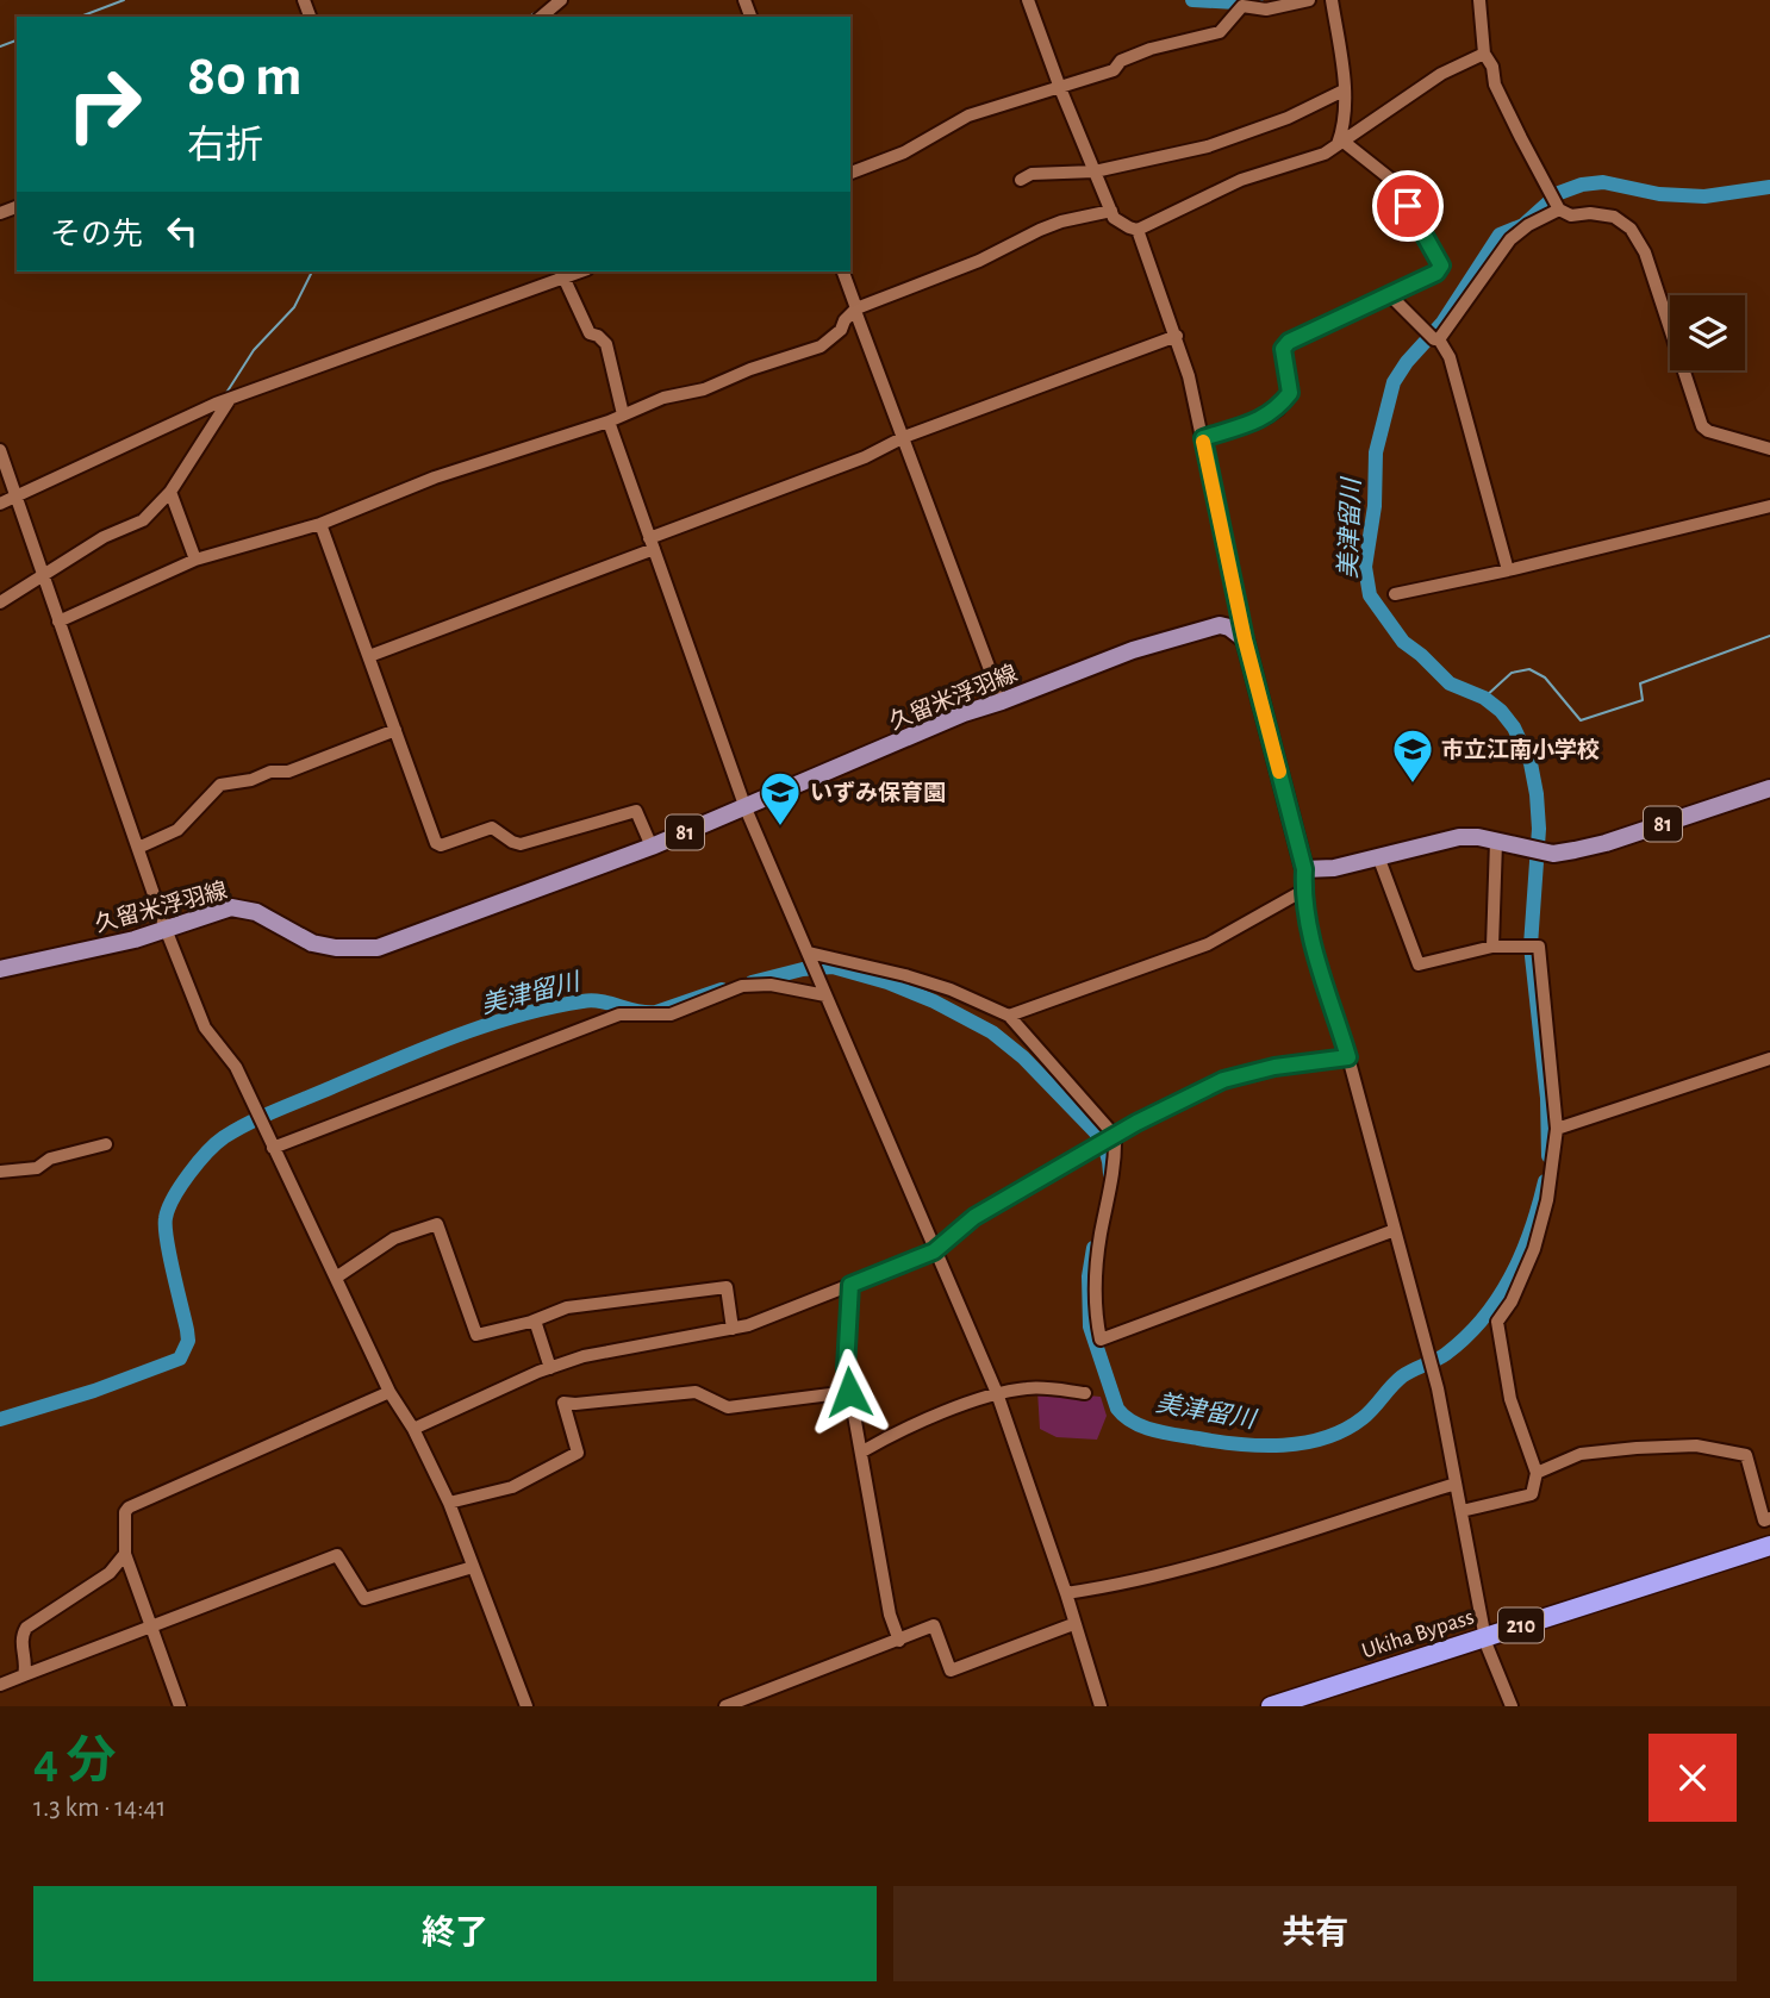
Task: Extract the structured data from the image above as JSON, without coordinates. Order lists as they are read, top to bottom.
{
  "streets": {
    "highway": ["210", "Ukiha Bypass"],
    "main road": ["久留米浮羽線", "81"]
  },
  "water": ["美津留川"],
  "places": {
    "school or university": ["市立江南小学校", "いずみ保育園"]
  },
  "page": {
    "turn": ["80 m", "右折"],
    "then": "その先",
    "heading": ["4 分", "1.3 km · 14:41"],
    "buttons": ["終了", "共有"]
  }
}
